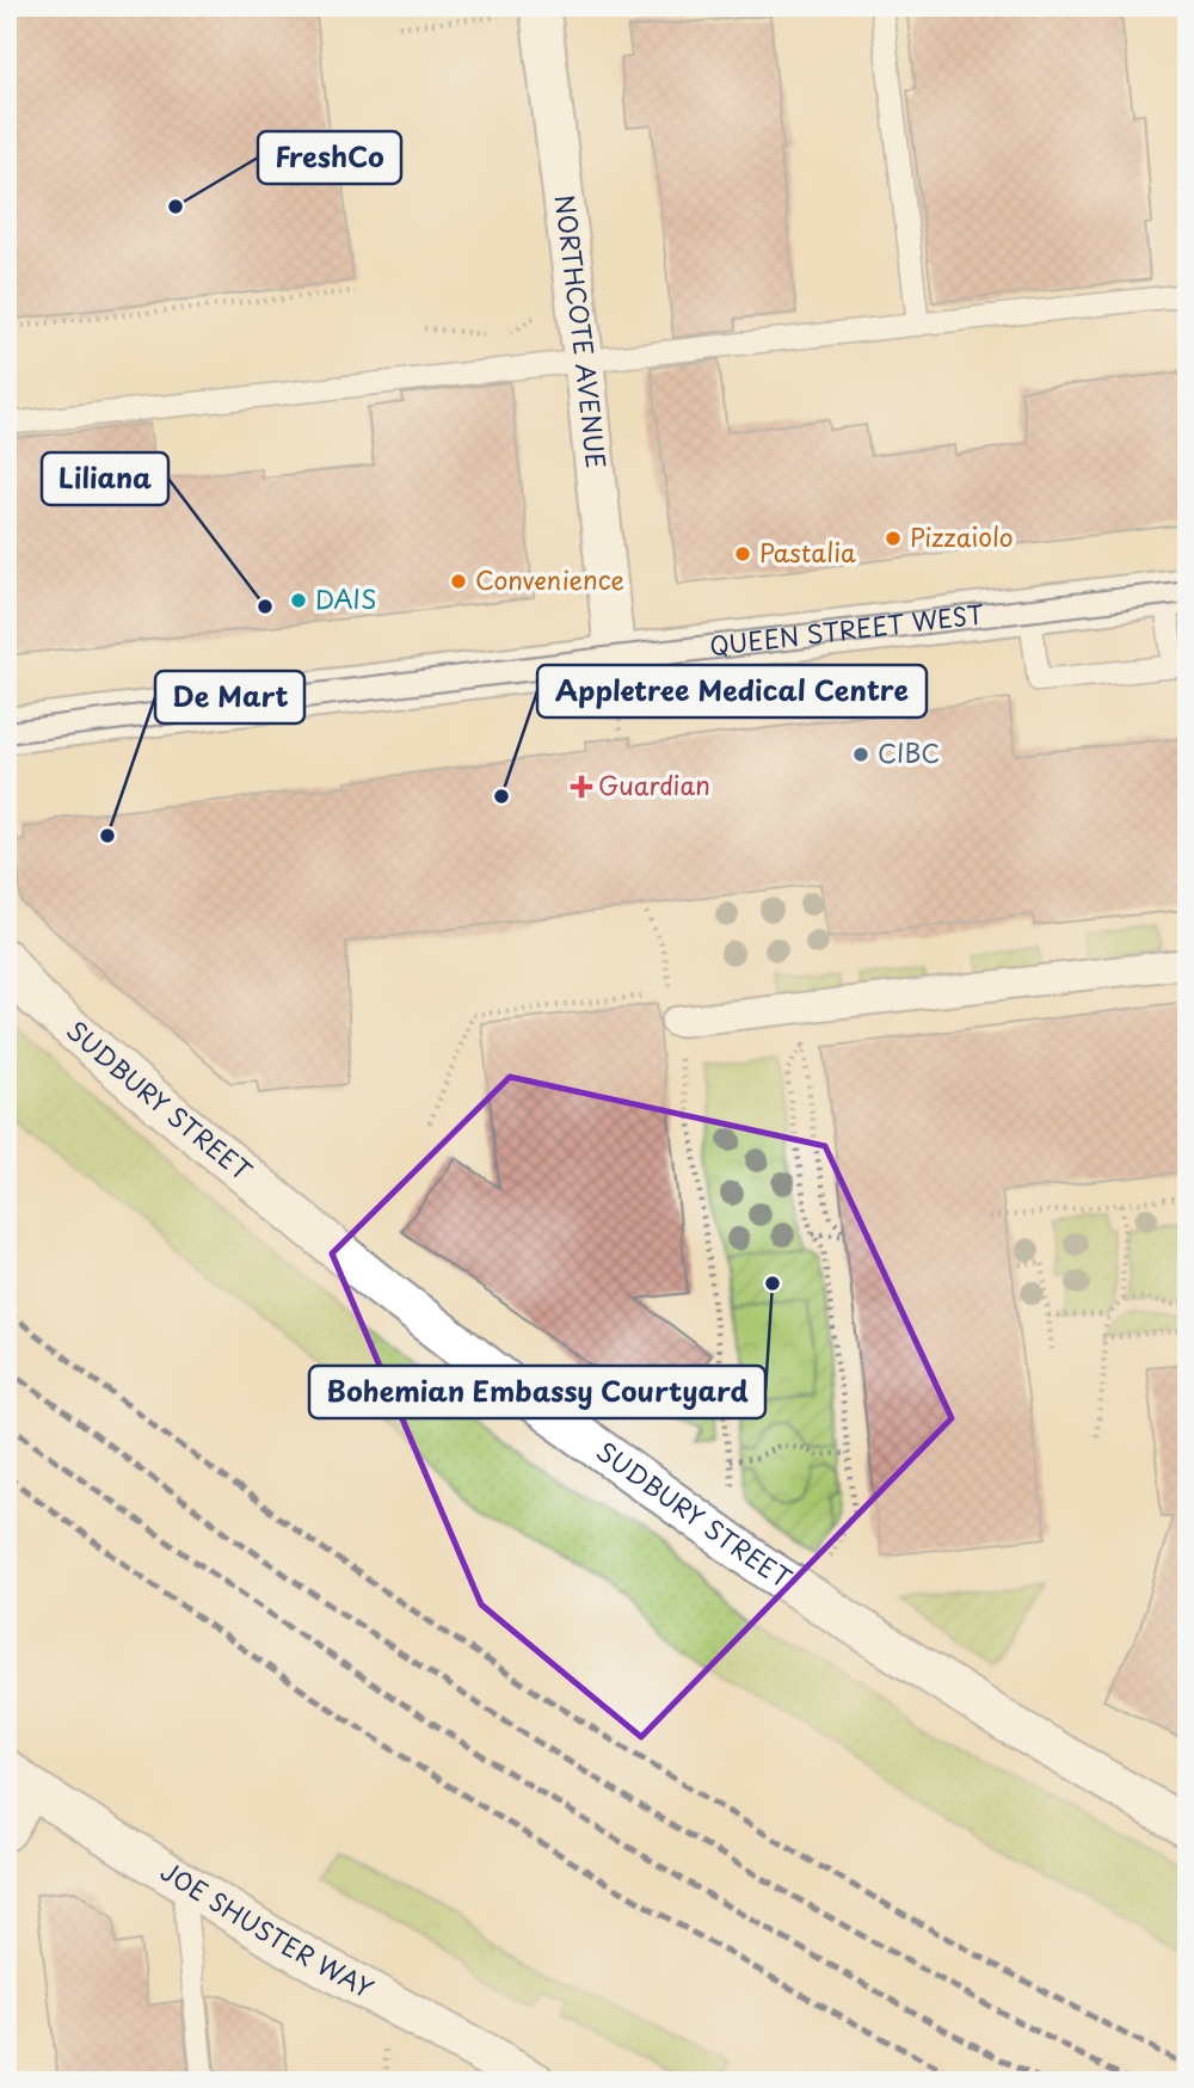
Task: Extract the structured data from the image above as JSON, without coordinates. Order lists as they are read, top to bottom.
{
  "streets": {
    "main road": ["QUEEN STREET WEST"],
    "street": ["NORTHCOTE AVENUE", "SUDBURY STREET", "JOE SHUSTER WAY"]
  },
  "crossings": [
    ["NORTHCOTE AVENUE", "QUEEN STREET WEST"]
  ],
  "places": {
    "other": [
      "FreshCo",
      "Pizzaiolo",
      "Pastalia",
      "Convenience",
      "DAIS",
      "Liliana",
      "CIBC",
      "Appletree Medical Centre",
      "De Mart",
      "Bohemian Embassy Courtyard"
    ],
    "health": ["Guardian"]
  }
}
